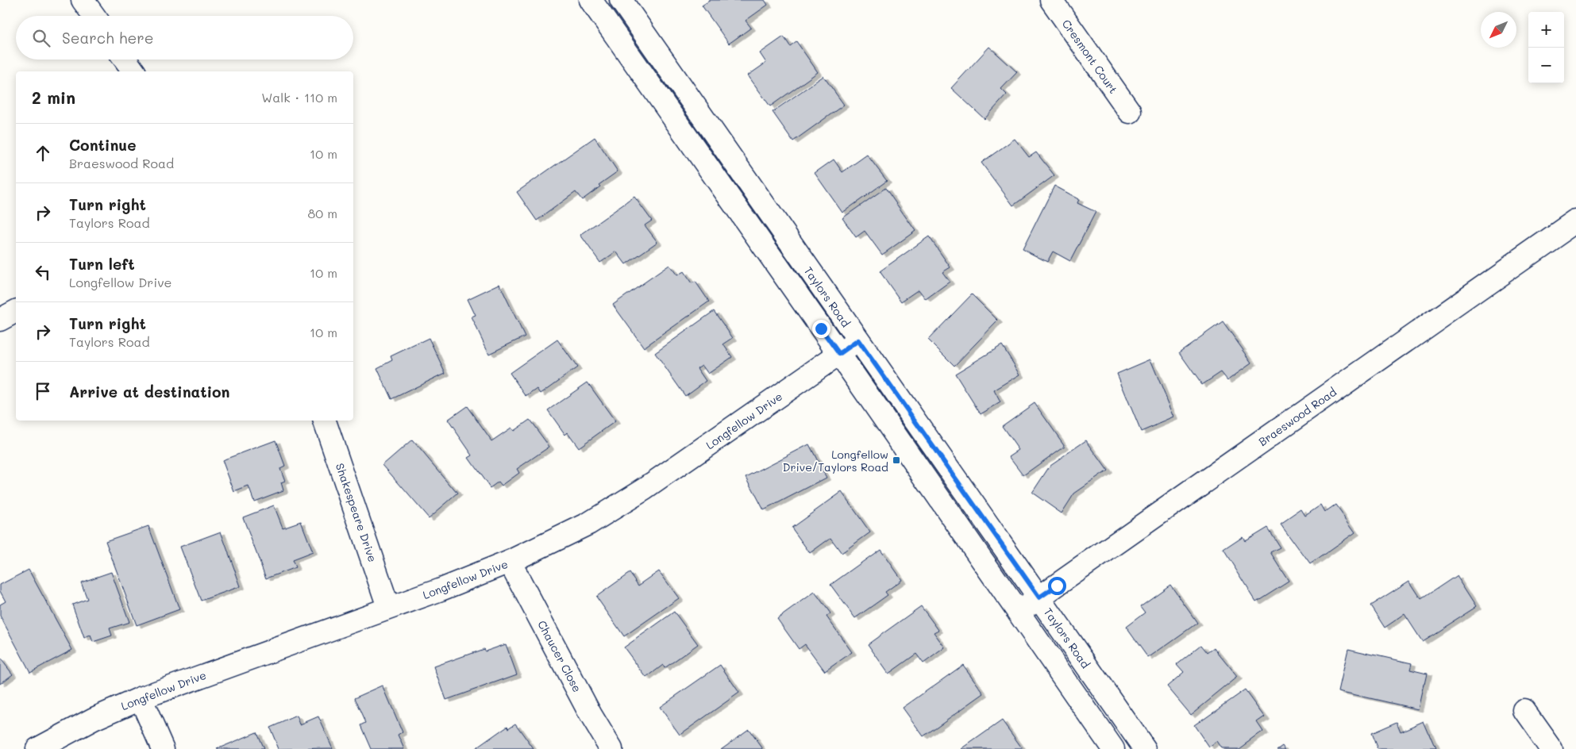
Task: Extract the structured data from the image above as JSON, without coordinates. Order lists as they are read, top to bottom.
{
  "streets": {
    "street": [
      "Cresmont Court",
      "Taylors Road",
      "Braeswood Road",
      "Longfellow Drive",
      "Shakespeare Drive",
      "Chaucer Close"
    ]
  },
  "crossings": [
    ["Taylors Road", "Braeswood Road"],
    ["Taylors Road", "Longfellow Drive"],
    ["Longfellow Drive", "Shakespeare Drive"],
    ["Longfellow Drive", "Chaucer Close"]
  ],
  "places": {
    "transit": ["Longfellow Drive/Taylors Road"]
  },
  "north": "bottom left",
  "page": {
    "map_buttons": ["+", "−"],
    "search": "Search here",
    "heading": ["2 min", "Walk · 110 m"],
    "list": [
      ["Continue", "Braeswood Road", "10 m"],
      ["Turn right", "Taylors Road", "80 m"],
      ["Turn left", "Longfellow Drive", "10 m"],
      ["Turn right", "Taylors Road", "10 m"],
      "Arrive at destination"
    ]
  }
}
